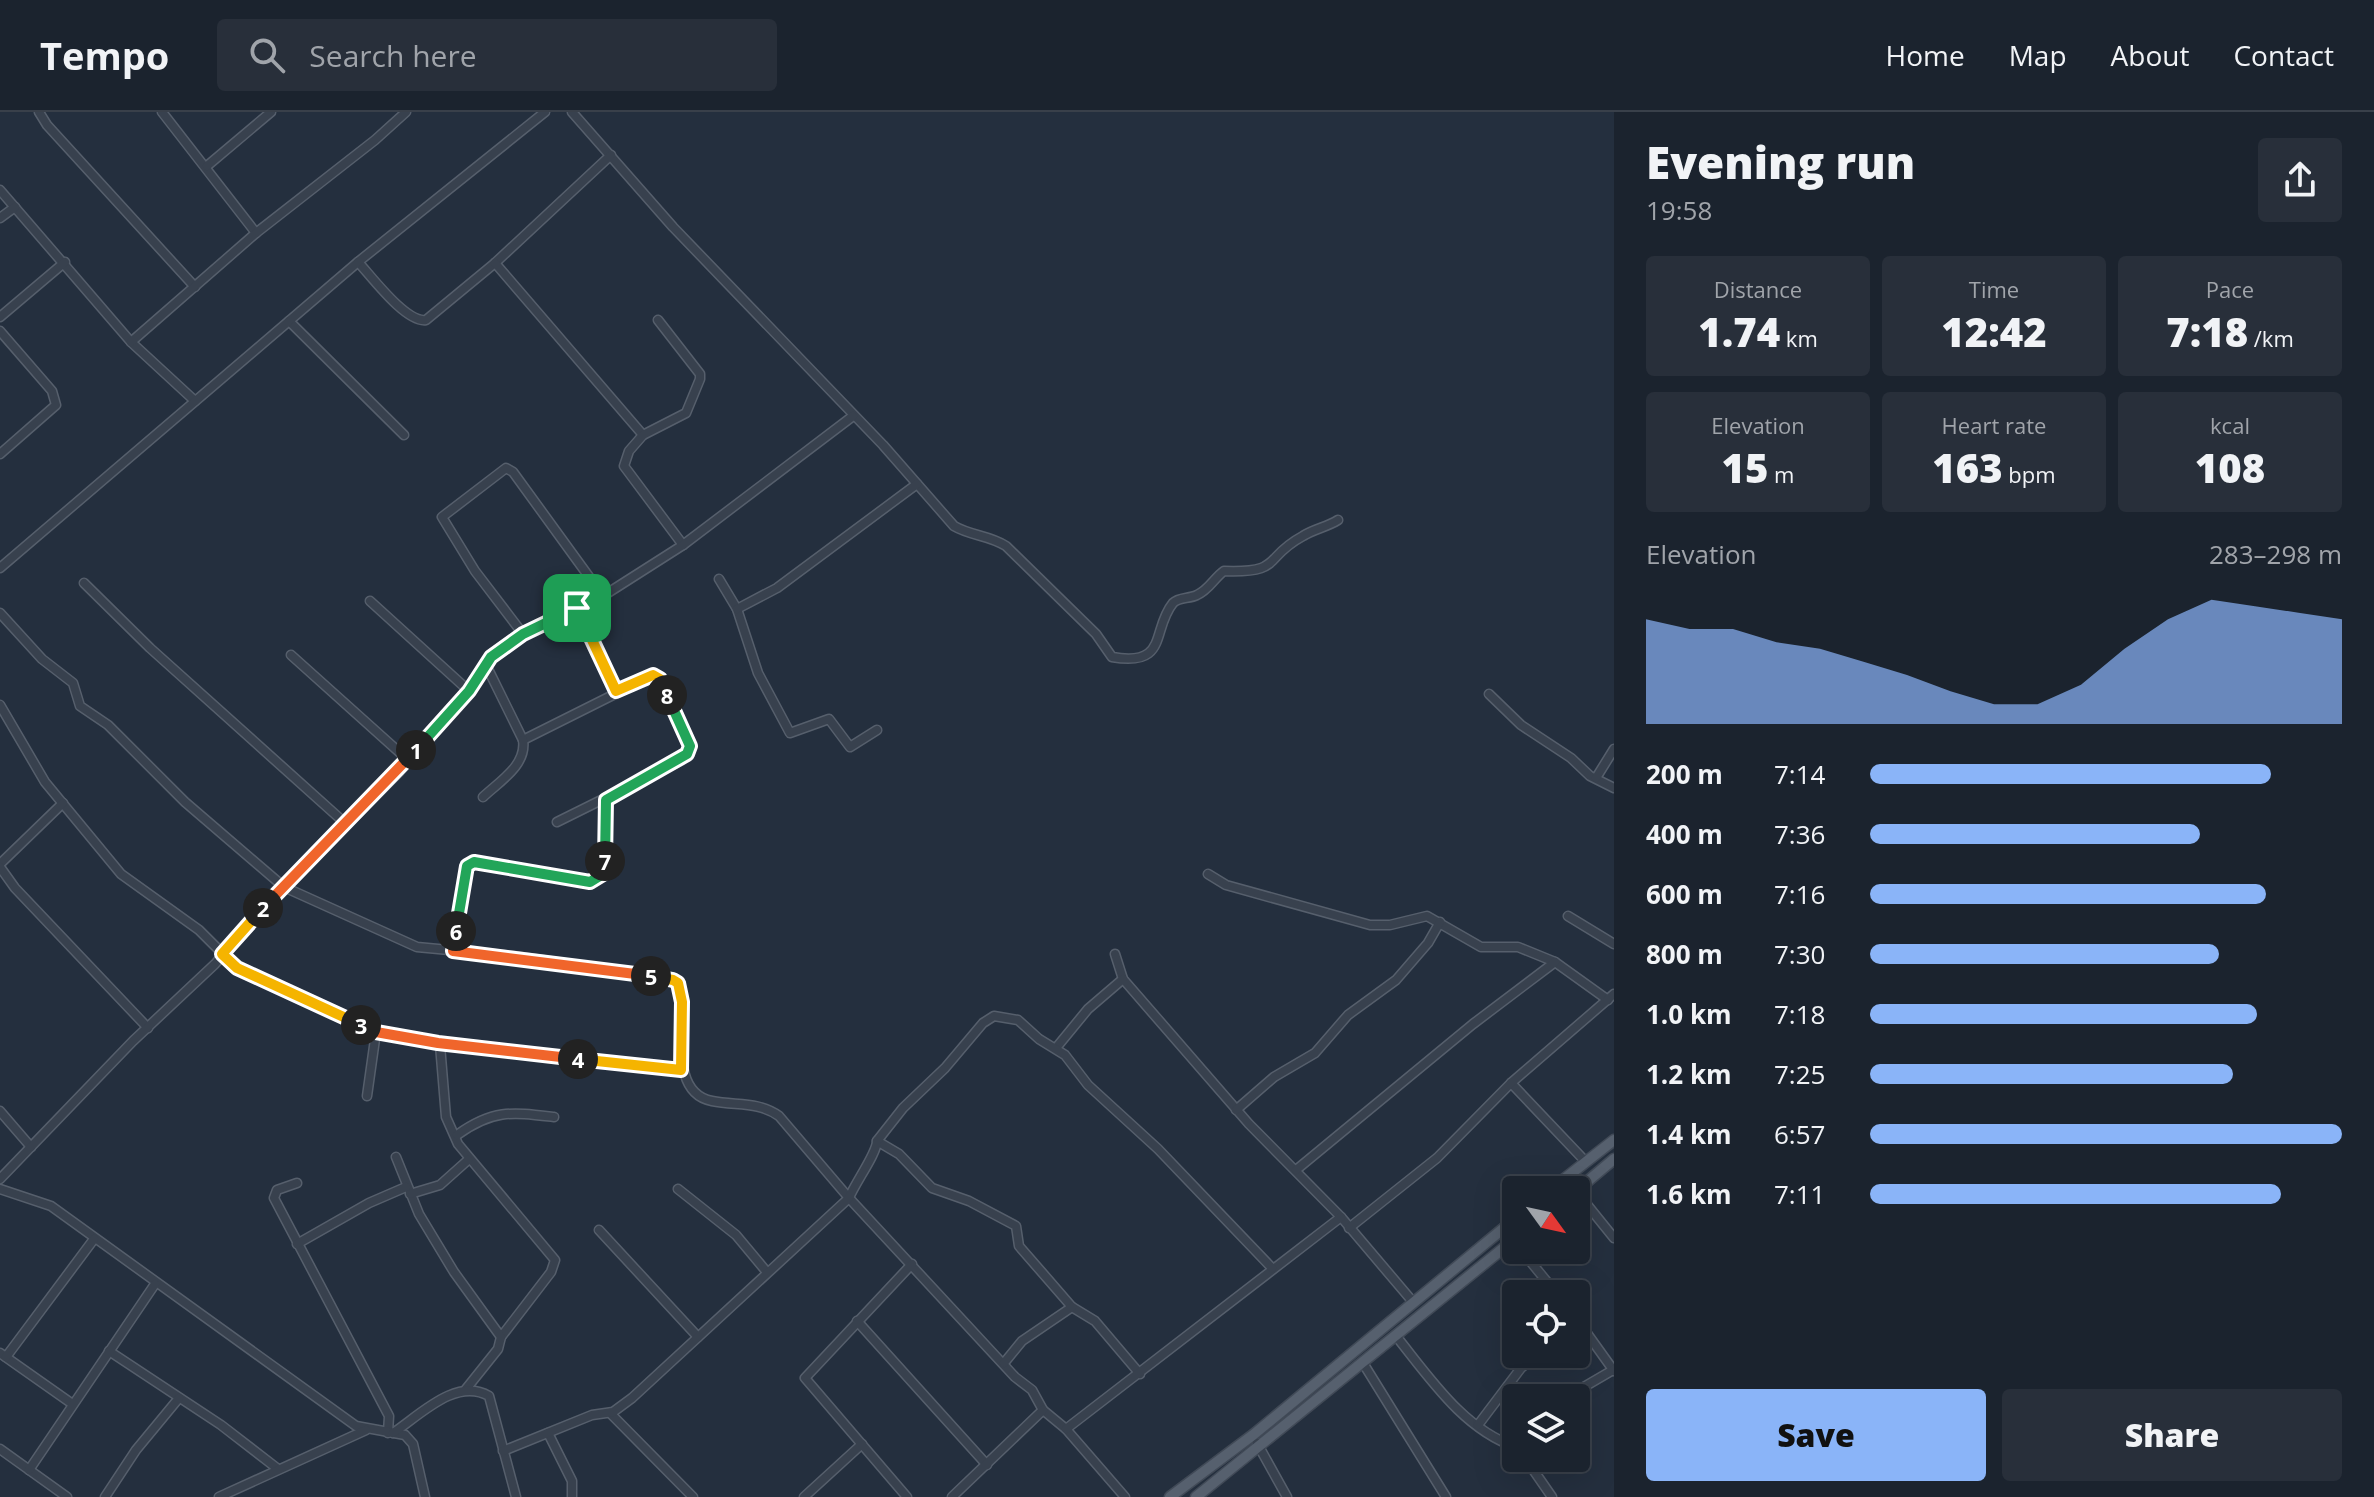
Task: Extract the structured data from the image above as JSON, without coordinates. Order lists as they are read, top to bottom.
{
  "north": "bottom right",
  "page": {
    "header": "Tempo",
    "search": "Search here",
    "nav": [
      "Home",
      "Map",
      "About",
      "Contact"
    ],
    "heading": ["Evening run", "19:58"],
    "stats": [
      ["Distance", "1.74 km"],
      ["Time", "12:42"],
      ["Pace", "7:18 /km"],
      ["Elevation", "15 m"],
      ["Heart rate", "163 bpm"],
      ["kcal", "108"]
    ],
    "chart": ["Elevation", "283–298 m"],
    "pins": [
      "8",
      "1",
      "7",
      "2",
      "6",
      "5",
      "3",
      "4"
    ],
    "list": [
      {
        "name": "200 m",
        "note": "7:14"
      },
      {
        "name": "400 m",
        "note": "7:36"
      },
      {
        "name": "600 m",
        "note": "7:16"
      },
      {
        "name": "800 m",
        "note": "7:30"
      },
      {
        "name": "1.0 km",
        "note": "7:18"
      },
      {
        "name": "1.2 km",
        "note": "7:25"
      },
      {
        "name": "1.4 km",
        "note": "6:57"
      },
      {
        "name": "1.6 km",
        "note": "7:11"
      }
    ],
    "buttons": ["Save", "Share"]
  }
}
